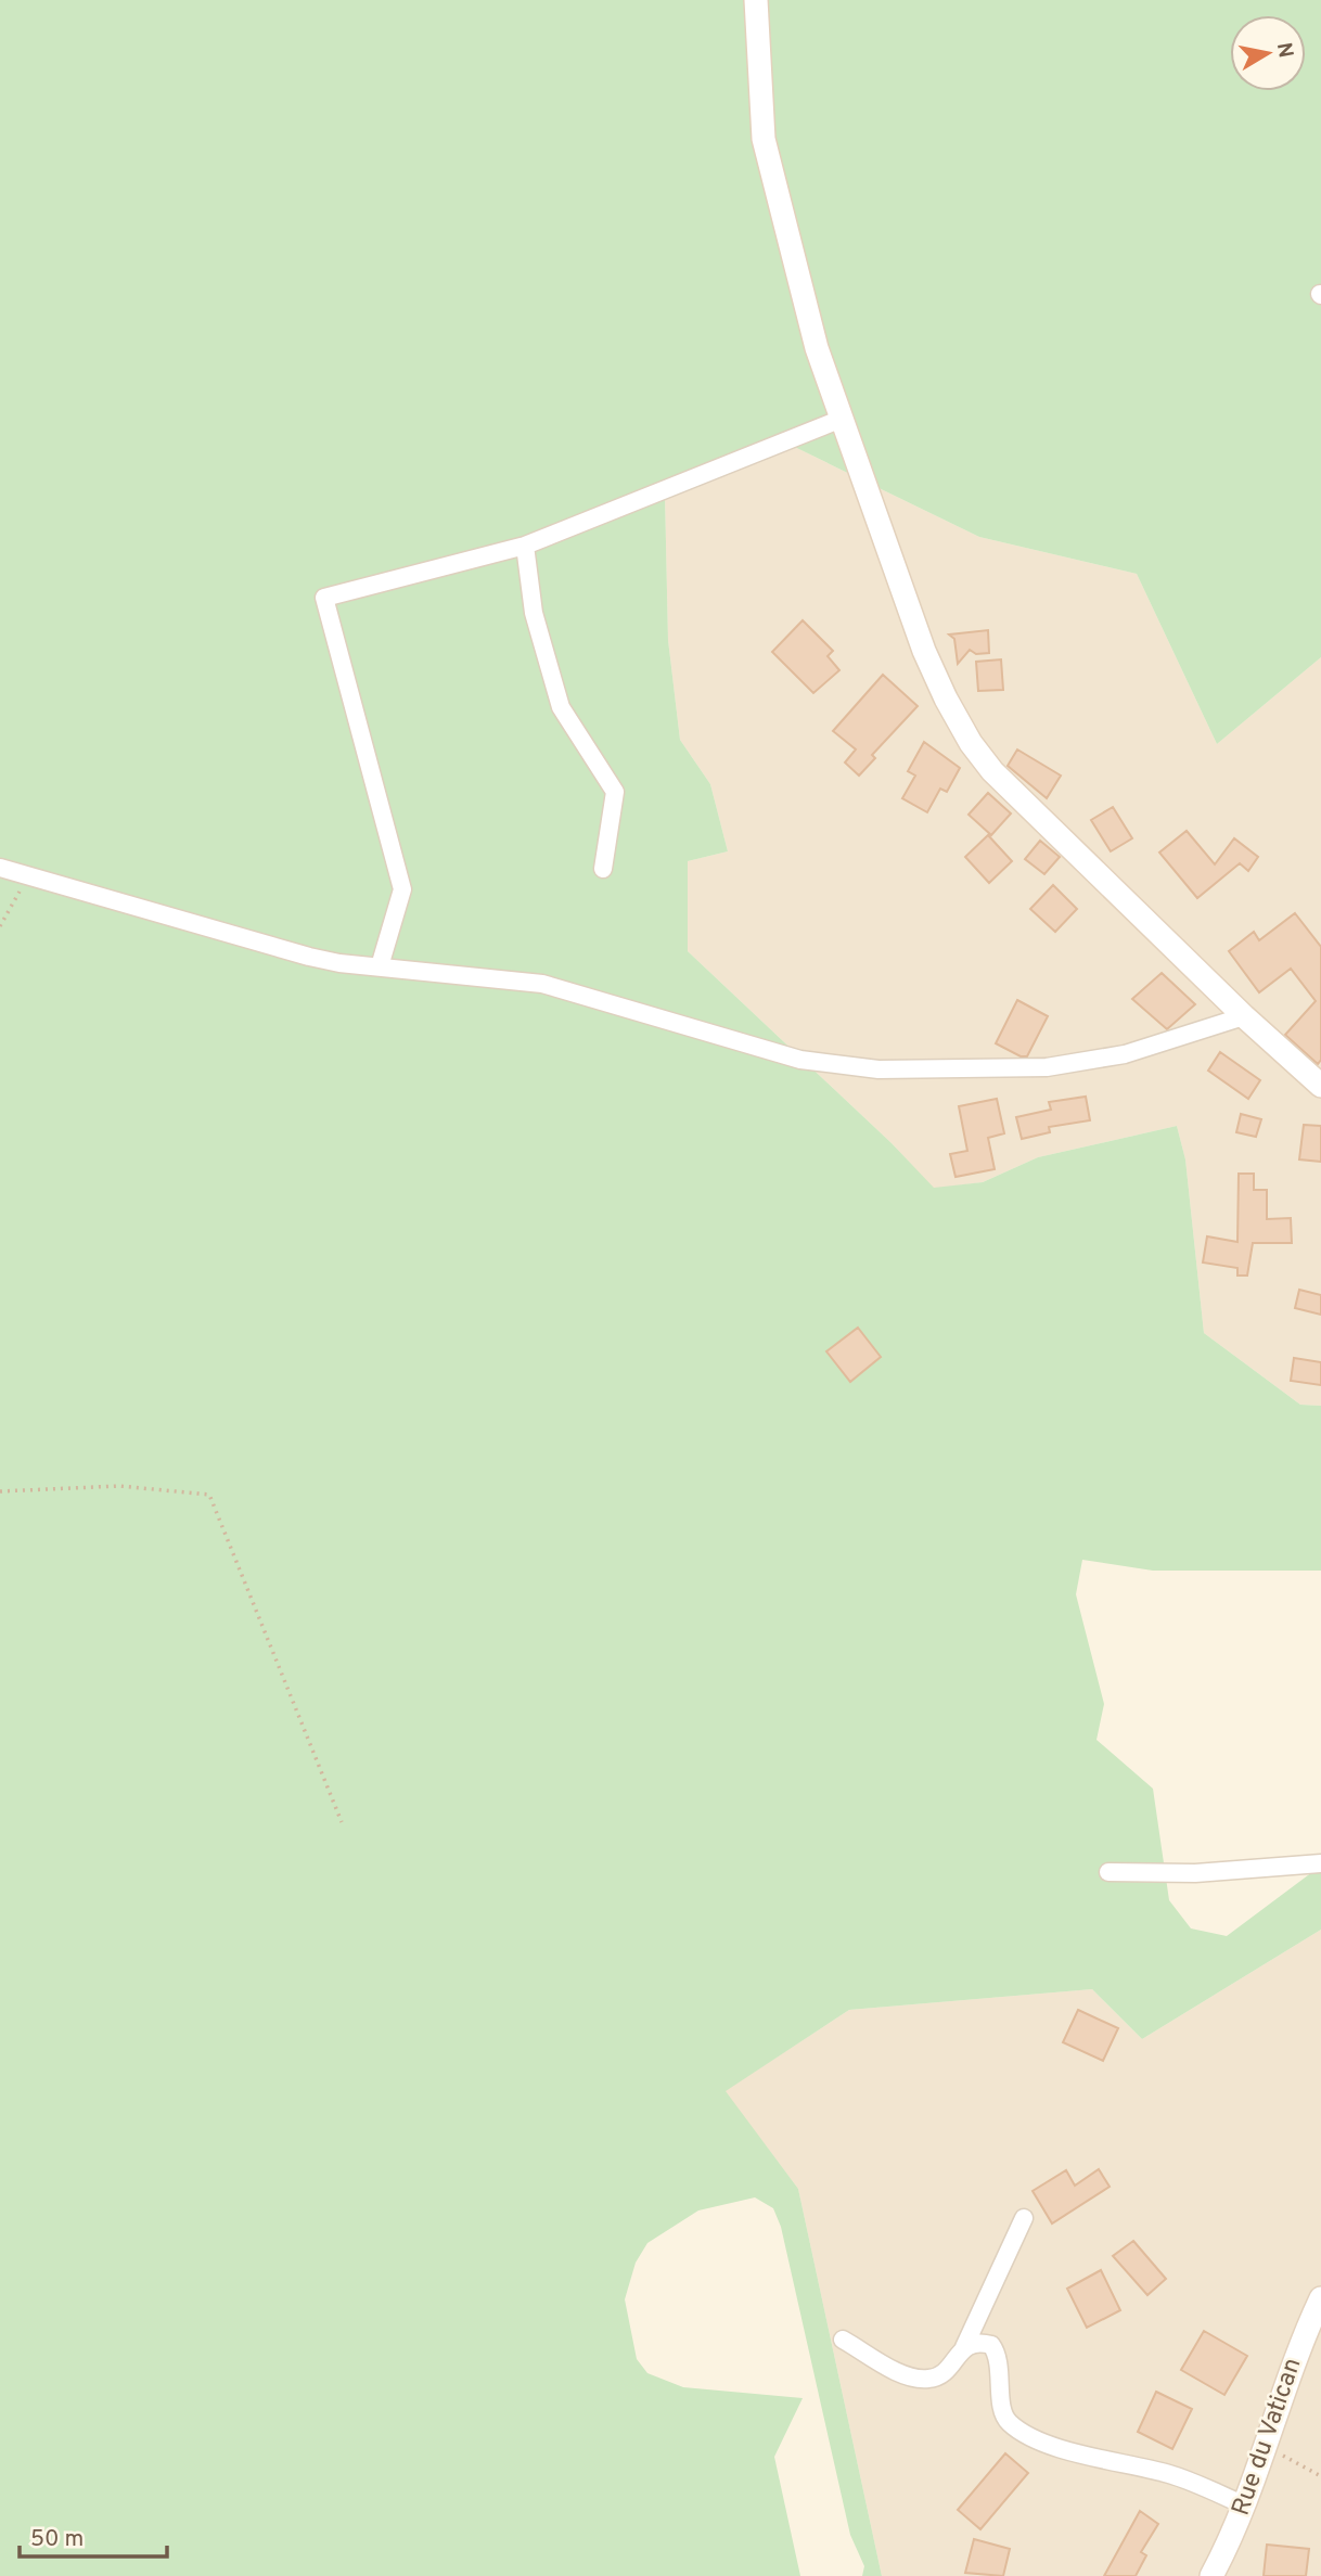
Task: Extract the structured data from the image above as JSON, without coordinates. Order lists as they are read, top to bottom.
{
  "streets": {
    "street": ["Rue du Vatican"]
  },
  "scale_bar": "50 m",
  "north": "right"
}
